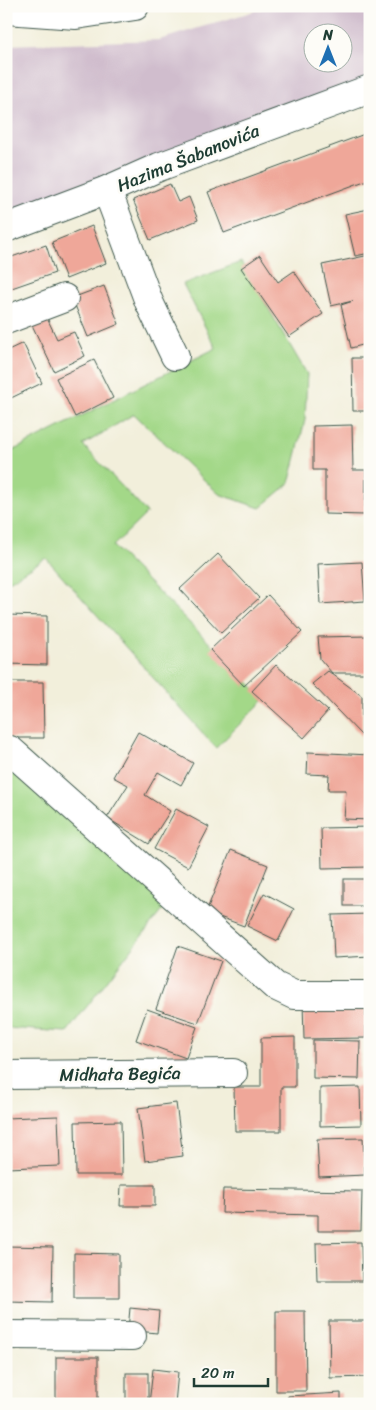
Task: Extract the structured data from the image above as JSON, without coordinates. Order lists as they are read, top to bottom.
{
  "streets": {
    "street": ["Hazima Šabanovića", "Midhata Begića"]
  },
  "scale_bar": "20 m",
  "north": "top"
}
